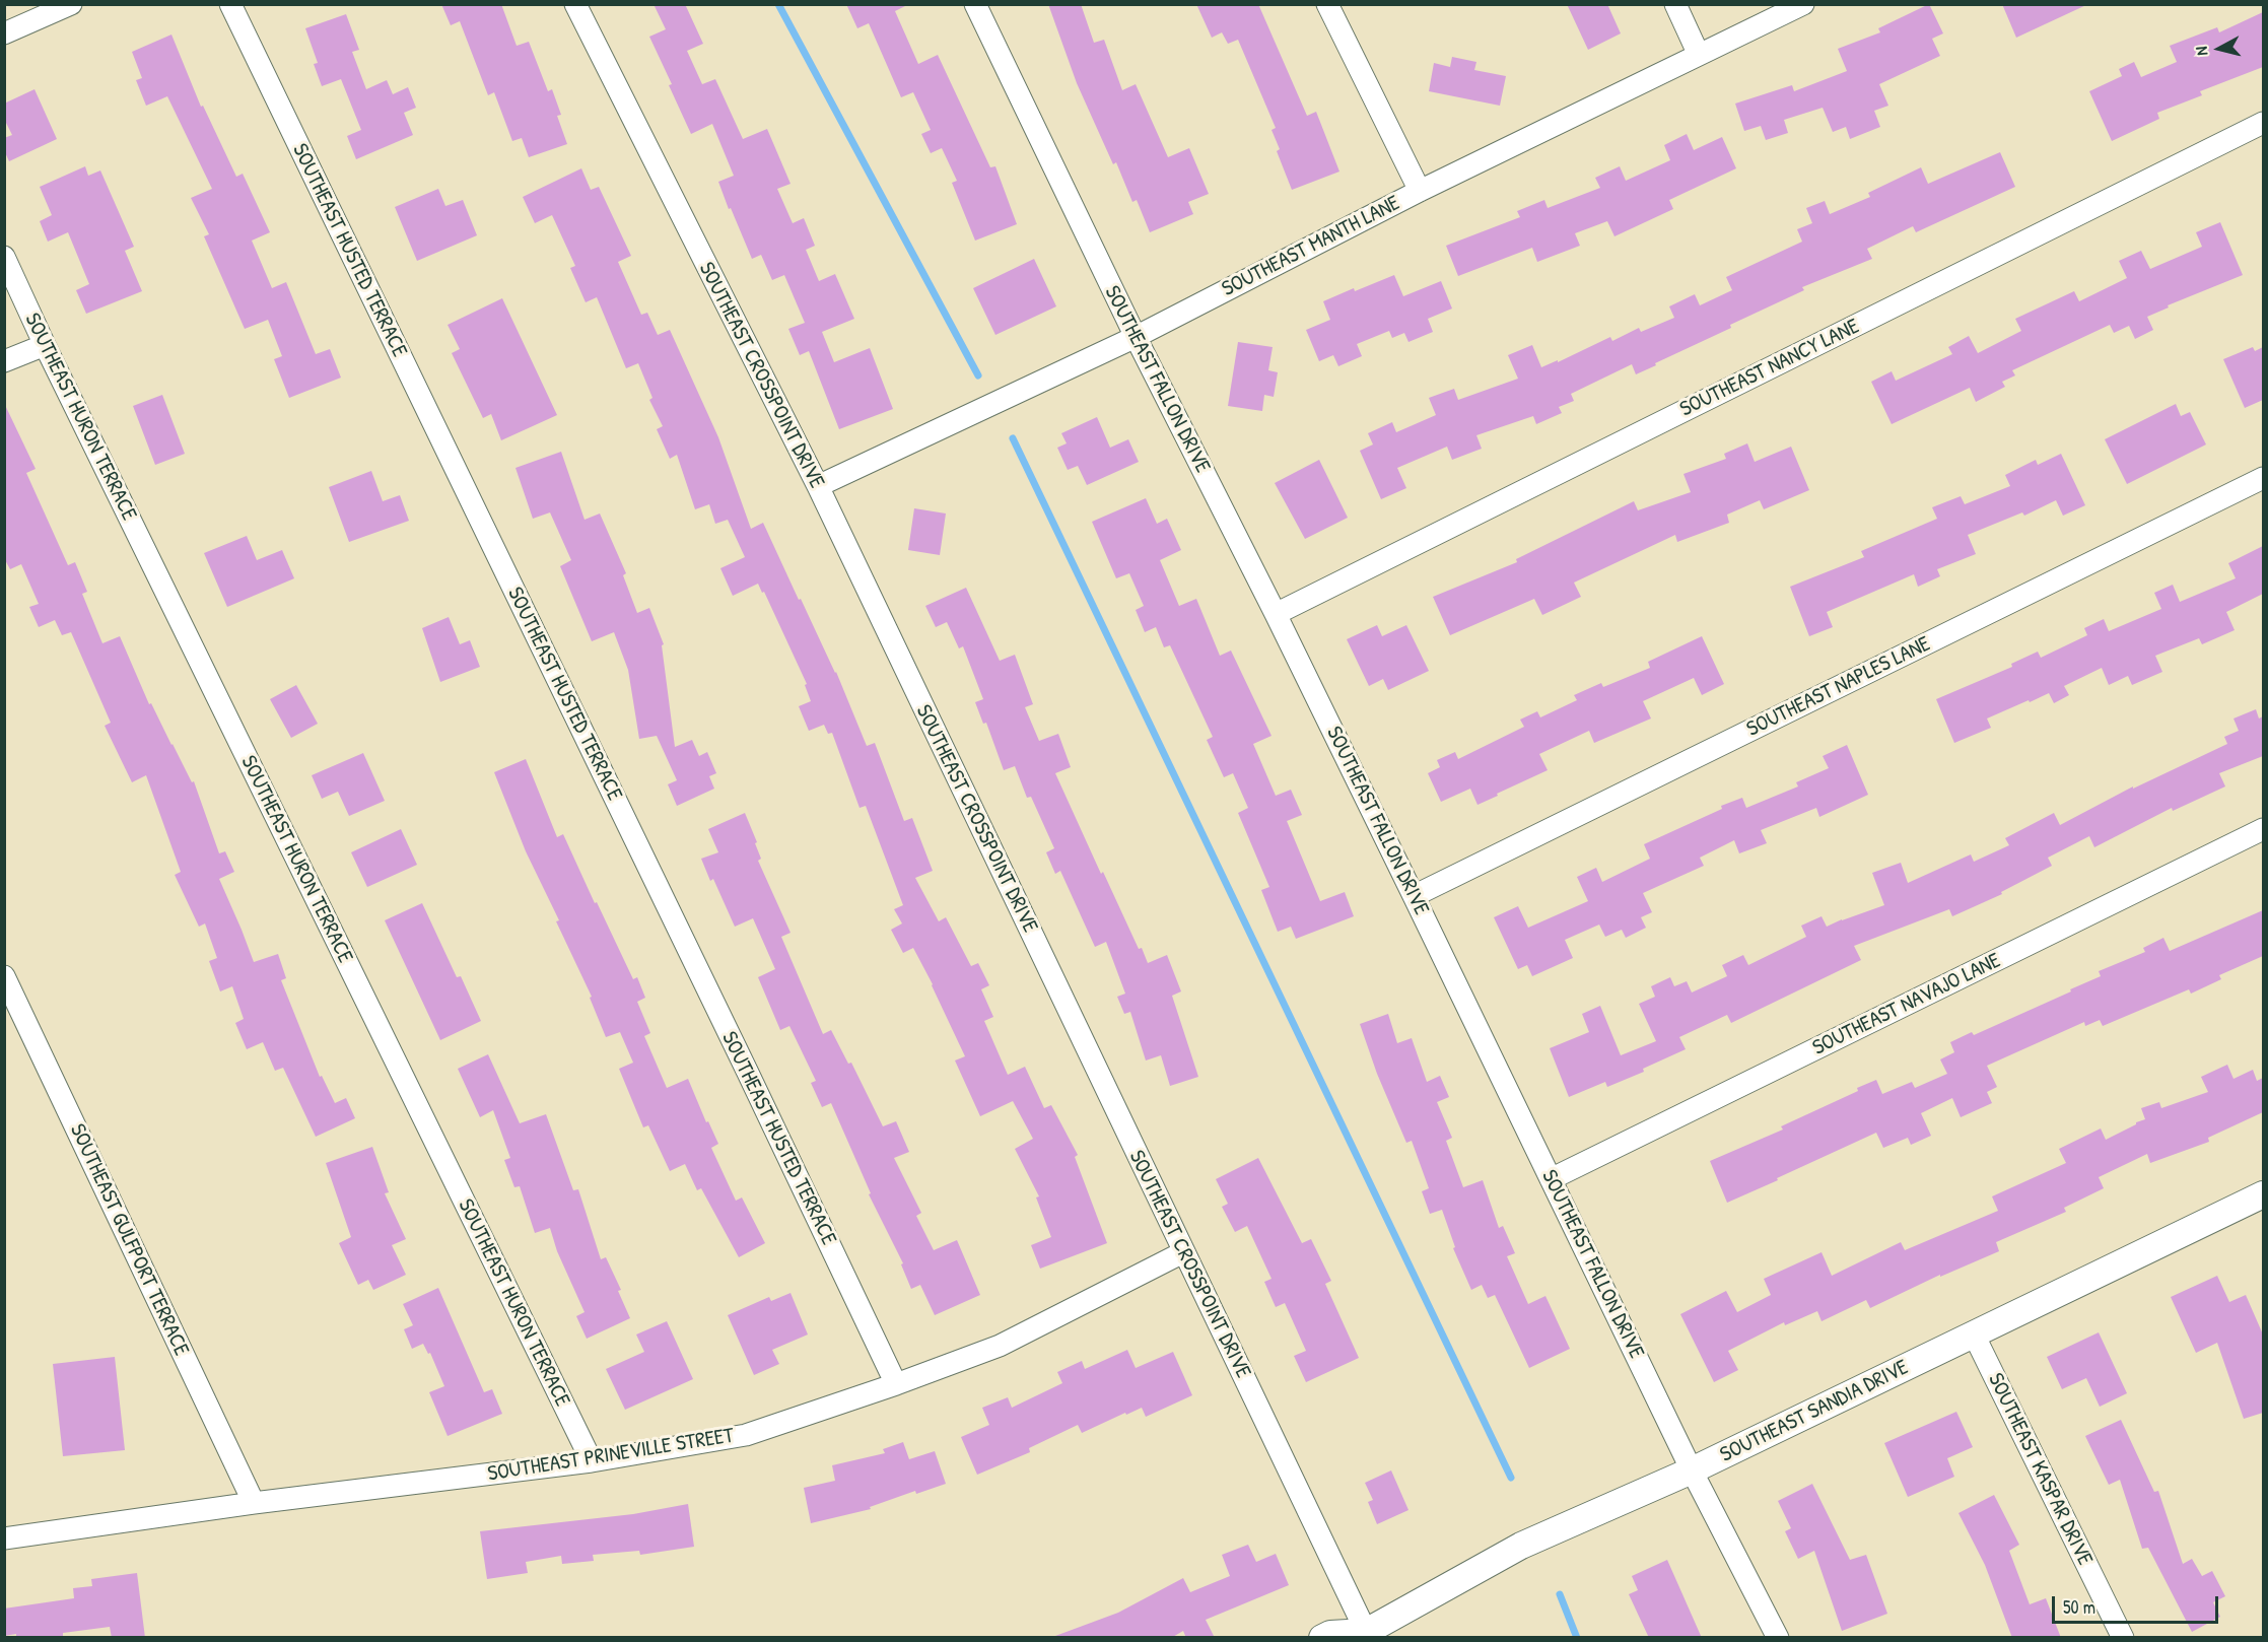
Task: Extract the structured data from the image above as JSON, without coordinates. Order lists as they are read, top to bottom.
{
  "streets": {
    "street": [
      "SOUTHEAST MANTH LANE",
      "SOUTHEAST HUSTED TERRACE",
      "SOUTHEAST NANCY LANE",
      "SOUTHEAST CROSSPOINT DRIVE",
      "SOUTHEAST FALLON DRIVE",
      "SOUTHEAST HURON TERRACE",
      "SOUTHEAST NAPLES LANE",
      "SOUTHEAST NAVAJO LANE",
      "SOUTHEAST GULFPORT TERRACE",
      "SOUTHEAST SANDIA DRIVE",
      "SOUTHEAST PRINEVILLE STREET",
      "SOUTHEAST KASPAR DRIVE"
    ]
  },
  "crossings": [
    ["SOUTHEAST MANTH LANE", "SOUTHEAST CROSSPOINT DRIVE"],
    ["SOUTHEAST MANTH LANE", "SOUTHEAST FALLON DRIVE"],
    ["SOUTHEAST HUSTED TERRACE", "SOUTHEAST PRINEVILLE STREET"],
    ["SOUTHEAST NANCY LANE", "SOUTHEAST FALLON DRIVE"],
    ["SOUTHEAST CROSSPOINT DRIVE", "SOUTHEAST SANDIA DRIVE"],
    ["SOUTHEAST CROSSPOINT DRIVE", "SOUTHEAST PRINEVILLE STREET"],
    ["SOUTHEAST FALLON DRIVE", "SOUTHEAST NAPLES LANE"],
    ["SOUTHEAST FALLON DRIVE", "SOUTHEAST NAVAJO LANE"],
    ["SOUTHEAST FALLON DRIVE", "SOUTHEAST SANDIA DRIVE"],
    ["SOUTHEAST HURON TERRACE", "SOUTHEAST PRINEVILLE STREET"],
    ["SOUTHEAST GULFPORT TERRACE", "SOUTHEAST PRINEVILLE STREET"],
    ["SOUTHEAST SANDIA DRIVE", "SOUTHEAST KASPAR DRIVE"]
  ],
  "scale_bar": "50 m",
  "north": "left"
}
